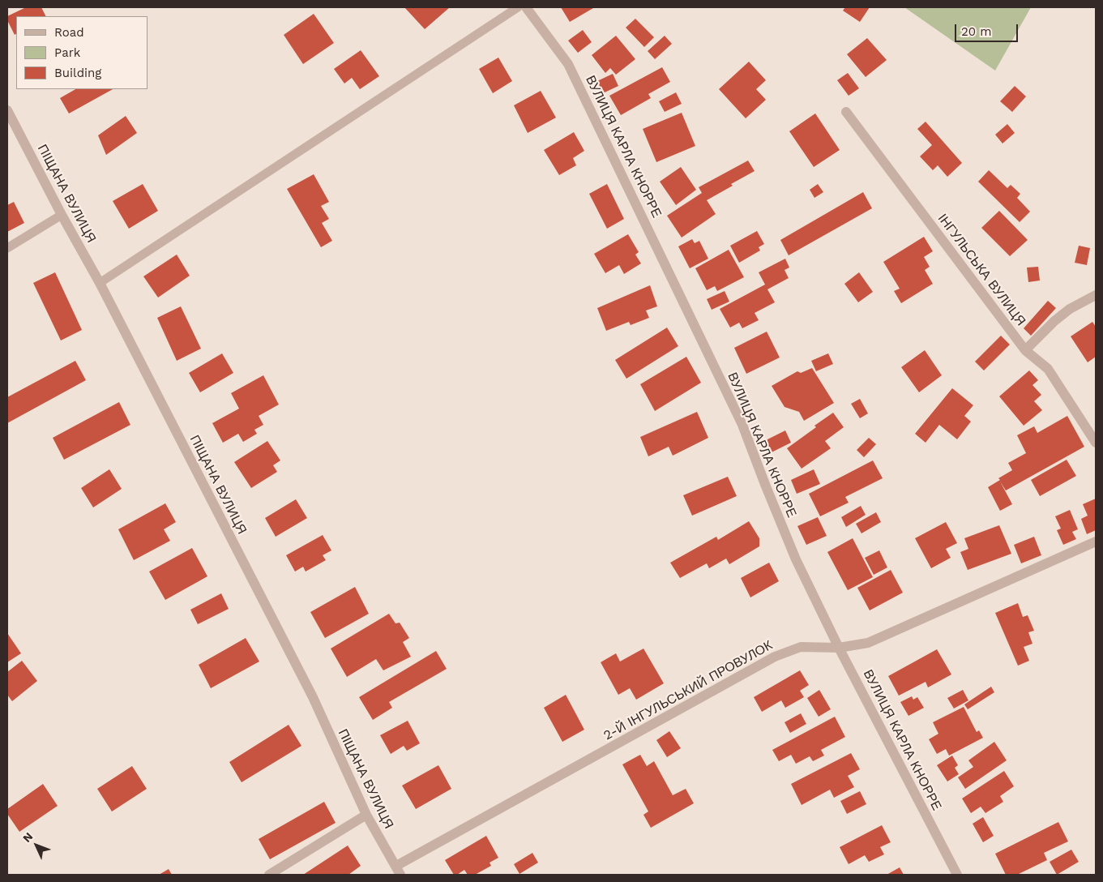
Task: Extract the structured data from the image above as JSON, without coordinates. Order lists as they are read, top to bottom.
{
  "streets": {
    "street": [
      "ВУЛИЦЯ КАРЛА КНОРРЕ",
      "ПІЩАНА ВУЛИЦЯ",
      "ІНГУЛЬСЬКА ВУЛИЦЯ",
      "2-Й ІНГУЛЬСЬКИЙ ПРОВУЛОК"
    ]
  },
  "crossings": [
    ["ВУЛИЦЯ КАРЛА КНОРРЕ", "2-Й ІНГУЛЬСЬКИЙ ПРОВУЛОК"],
    ["ПІЩАНА ВУЛИЦЯ", "2-Й ІНГУЛЬСЬКИЙ ПРОВУЛОК"]
  ],
  "legend": ["Road", "Park", "Building"],
  "scale_bar": "20 m",
  "north": "top left"
}
